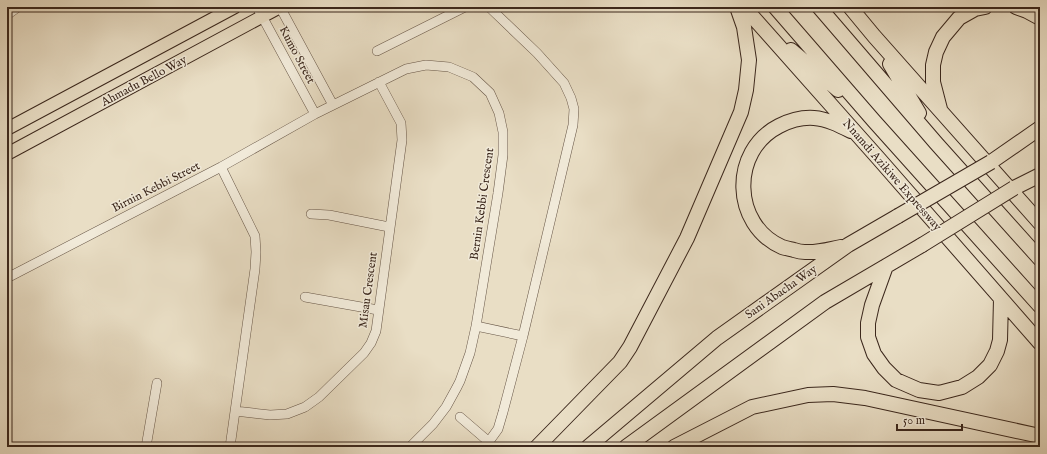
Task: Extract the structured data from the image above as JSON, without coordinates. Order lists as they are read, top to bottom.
{
  "streets": {
    "highway": ["Nnamdi Azikiwe Expressway", "Sani Abacha Way"],
    "main road": ["Ahmadu Bello Way"],
    "street": [
      "Kumo Street",
      "Birnin Kebbi Street",
      "Bernin Kebbi Crescent",
      "Misau Crescent"
    ]
  },
  "crossings": [
    ["Kumo Street", "Ahmadu Bello Way"],
    ["Kumo Street", "Birnin Kebbi Street"],
    ["Kumo Street", "Bernin Kebbi Crescent"],
    ["Birnin Kebbi Street", "Bernin Kebbi Crescent"],
    ["Bernin Kebbi Crescent", "Misau Crescent"]
  ],
  "scale_bar": "50 m"
}
